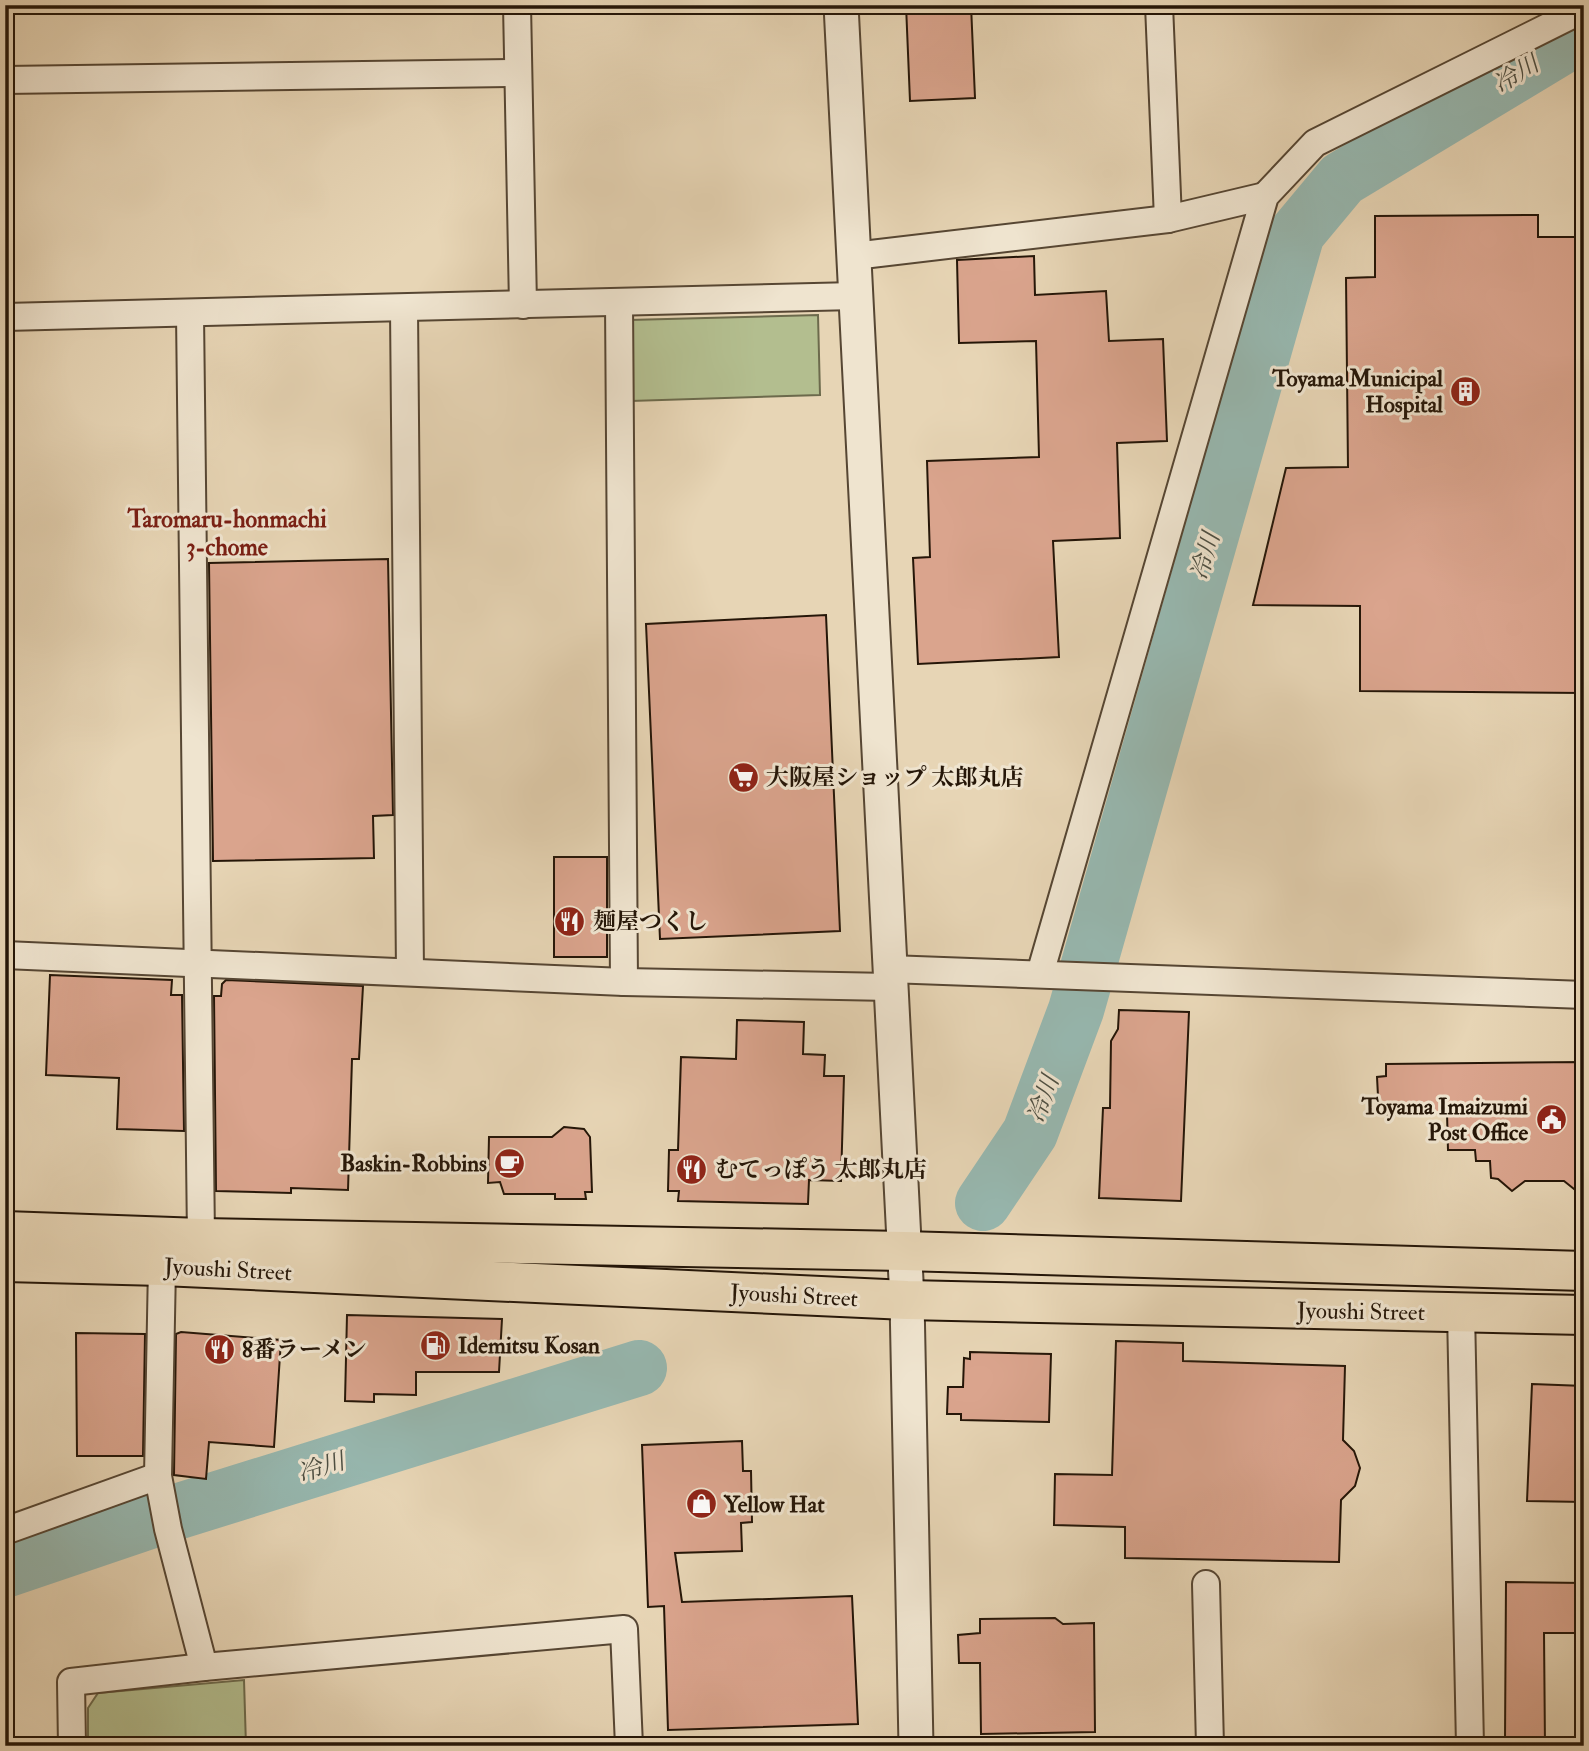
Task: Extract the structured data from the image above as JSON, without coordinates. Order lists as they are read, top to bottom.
{
  "streets": {
    "highway": ["Jyoushi Street"]
  },
  "districts": ["Taromaru-honmachi 3-chome"],
  "water": ["冷川"],
  "places": {
    "building": ["Toyama Municipal Hospital"],
    "supermarket": ["大阪屋ショップ 太郎丸店"],
    "restaurant": ["麺屋つくし", "むてっぽう 太郎丸店", "8番ラーメン"],
    "public building": ["Toyama Imaizumi Post Office"],
    "cafe": ["Baskin-Robbins"],
    "fuel station": ["Idemitsu Kosan"],
    "shop": ["Yellow Hat"]
  }
}
